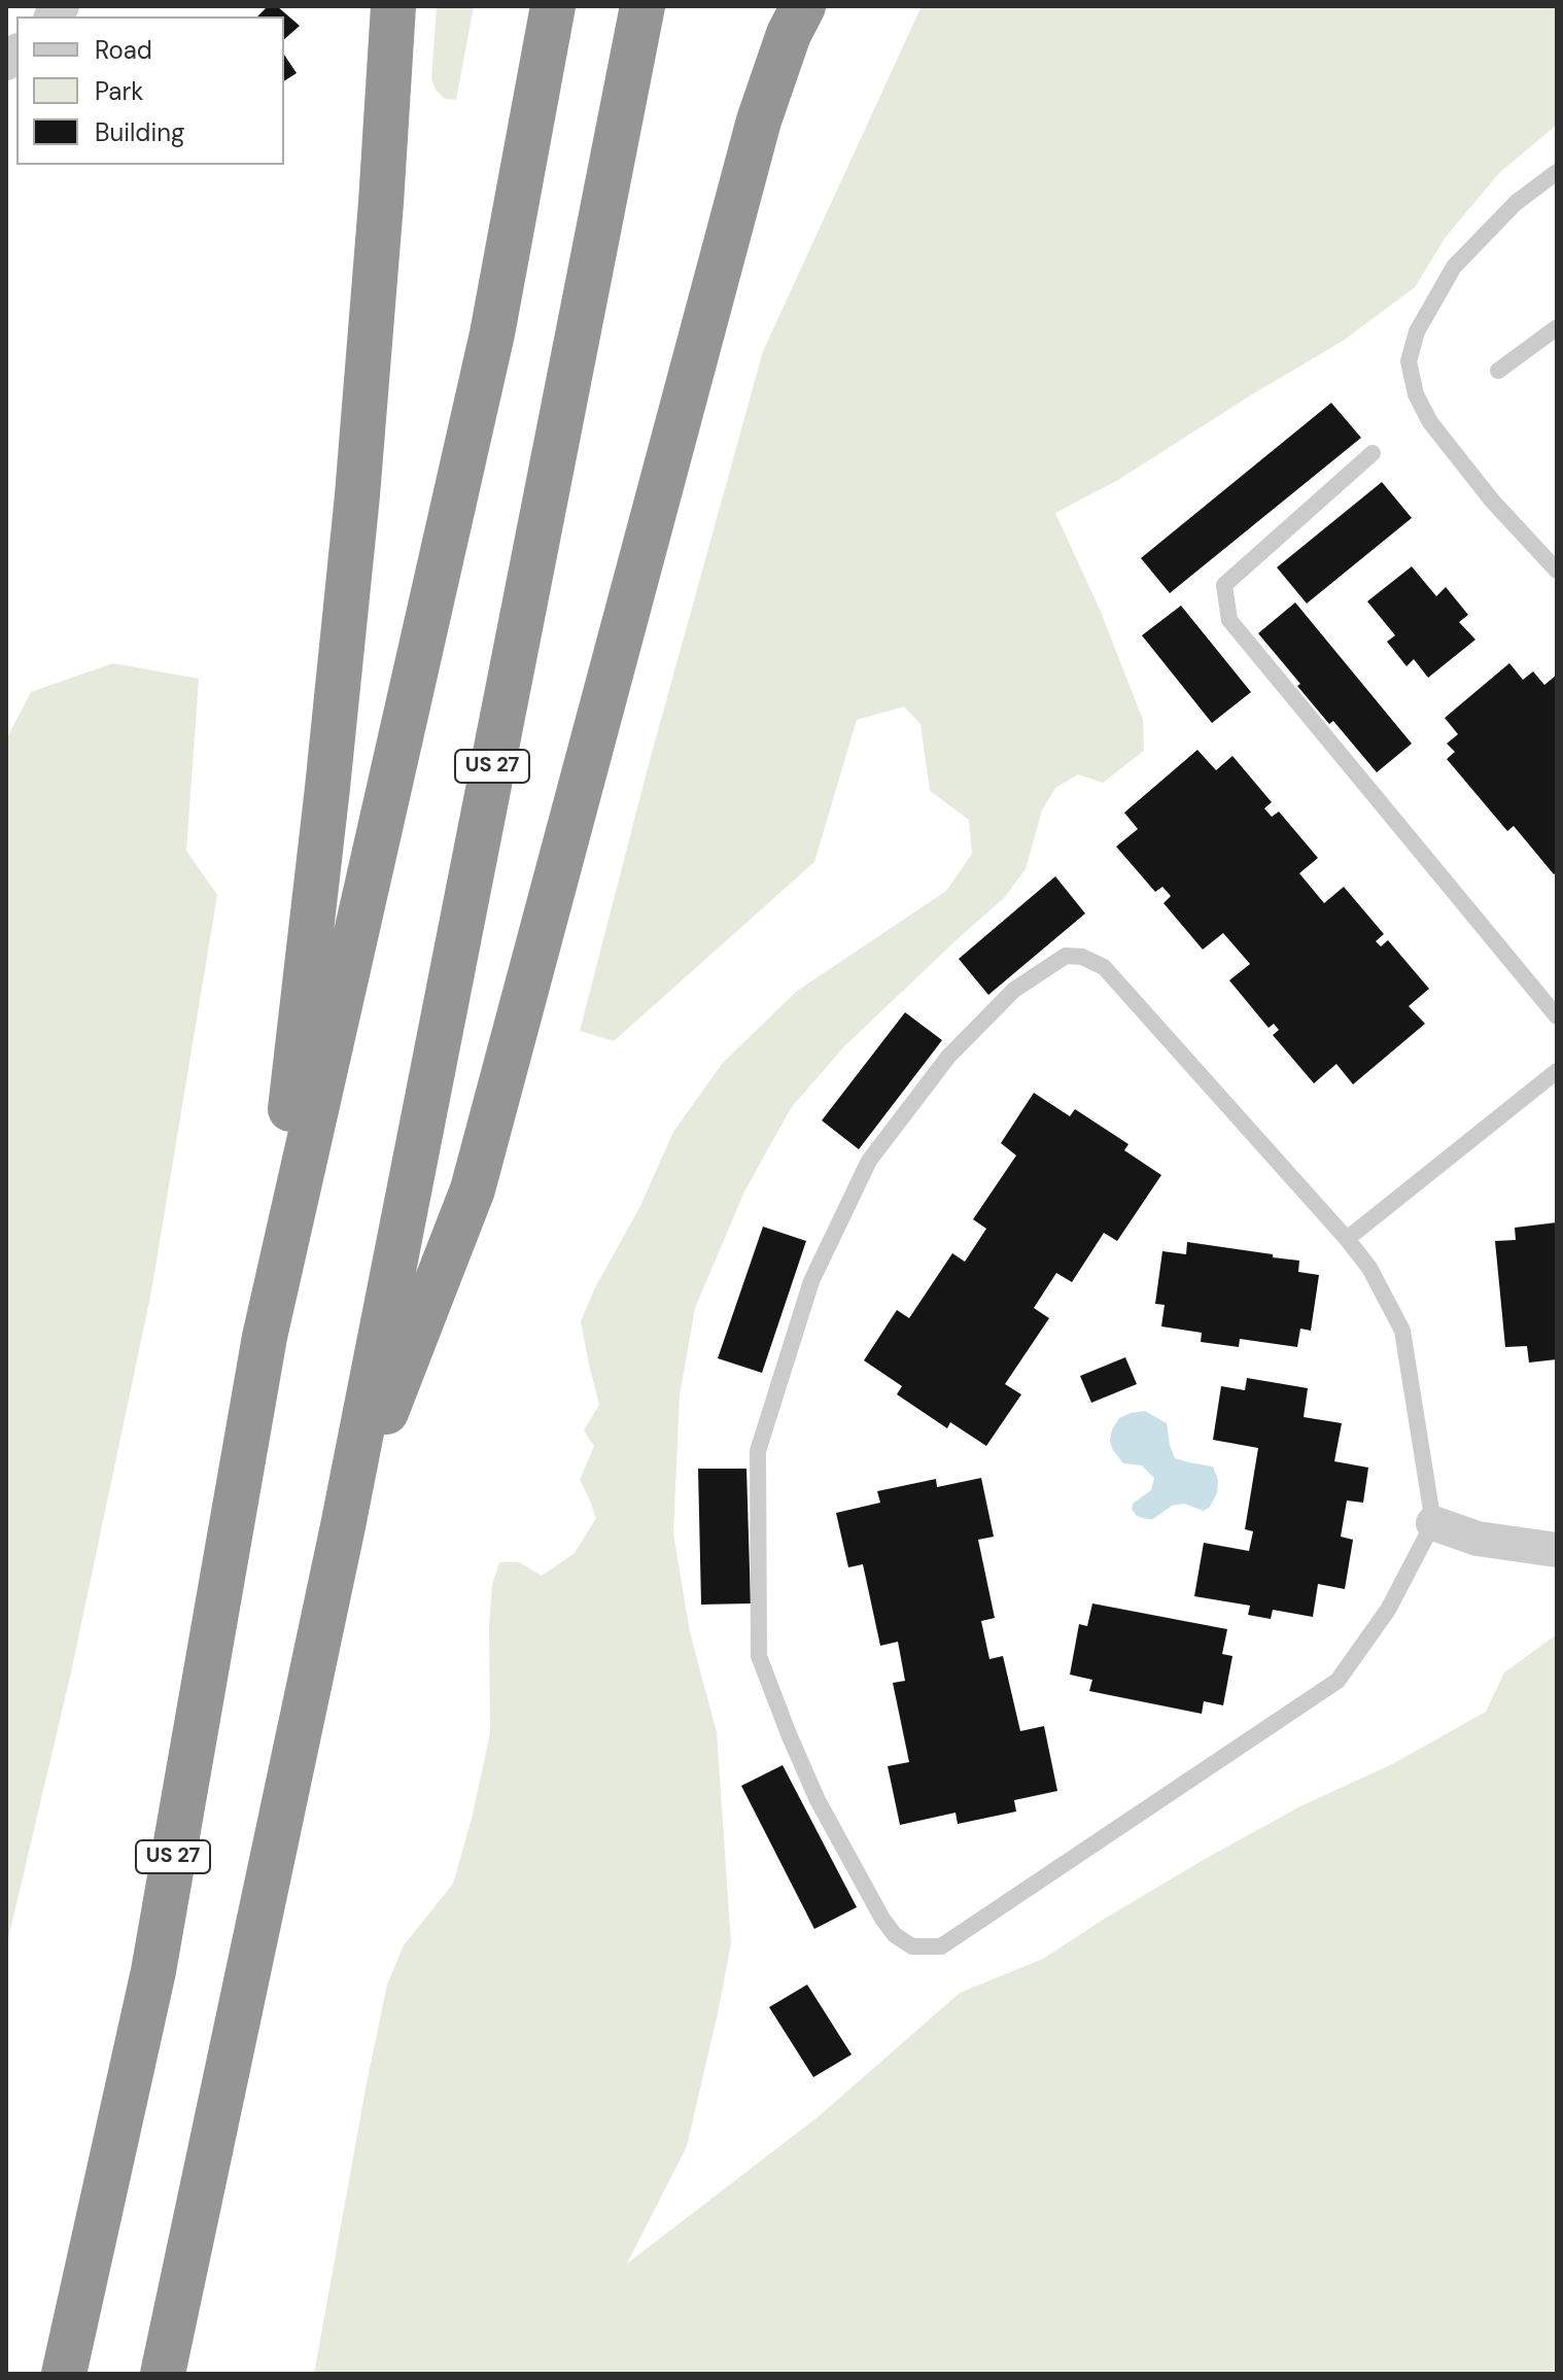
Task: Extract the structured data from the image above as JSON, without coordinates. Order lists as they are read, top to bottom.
{
  "streets": {
    "highway": ["US 27"]
  },
  "legend": ["Road", "Park", "Building"]
}
